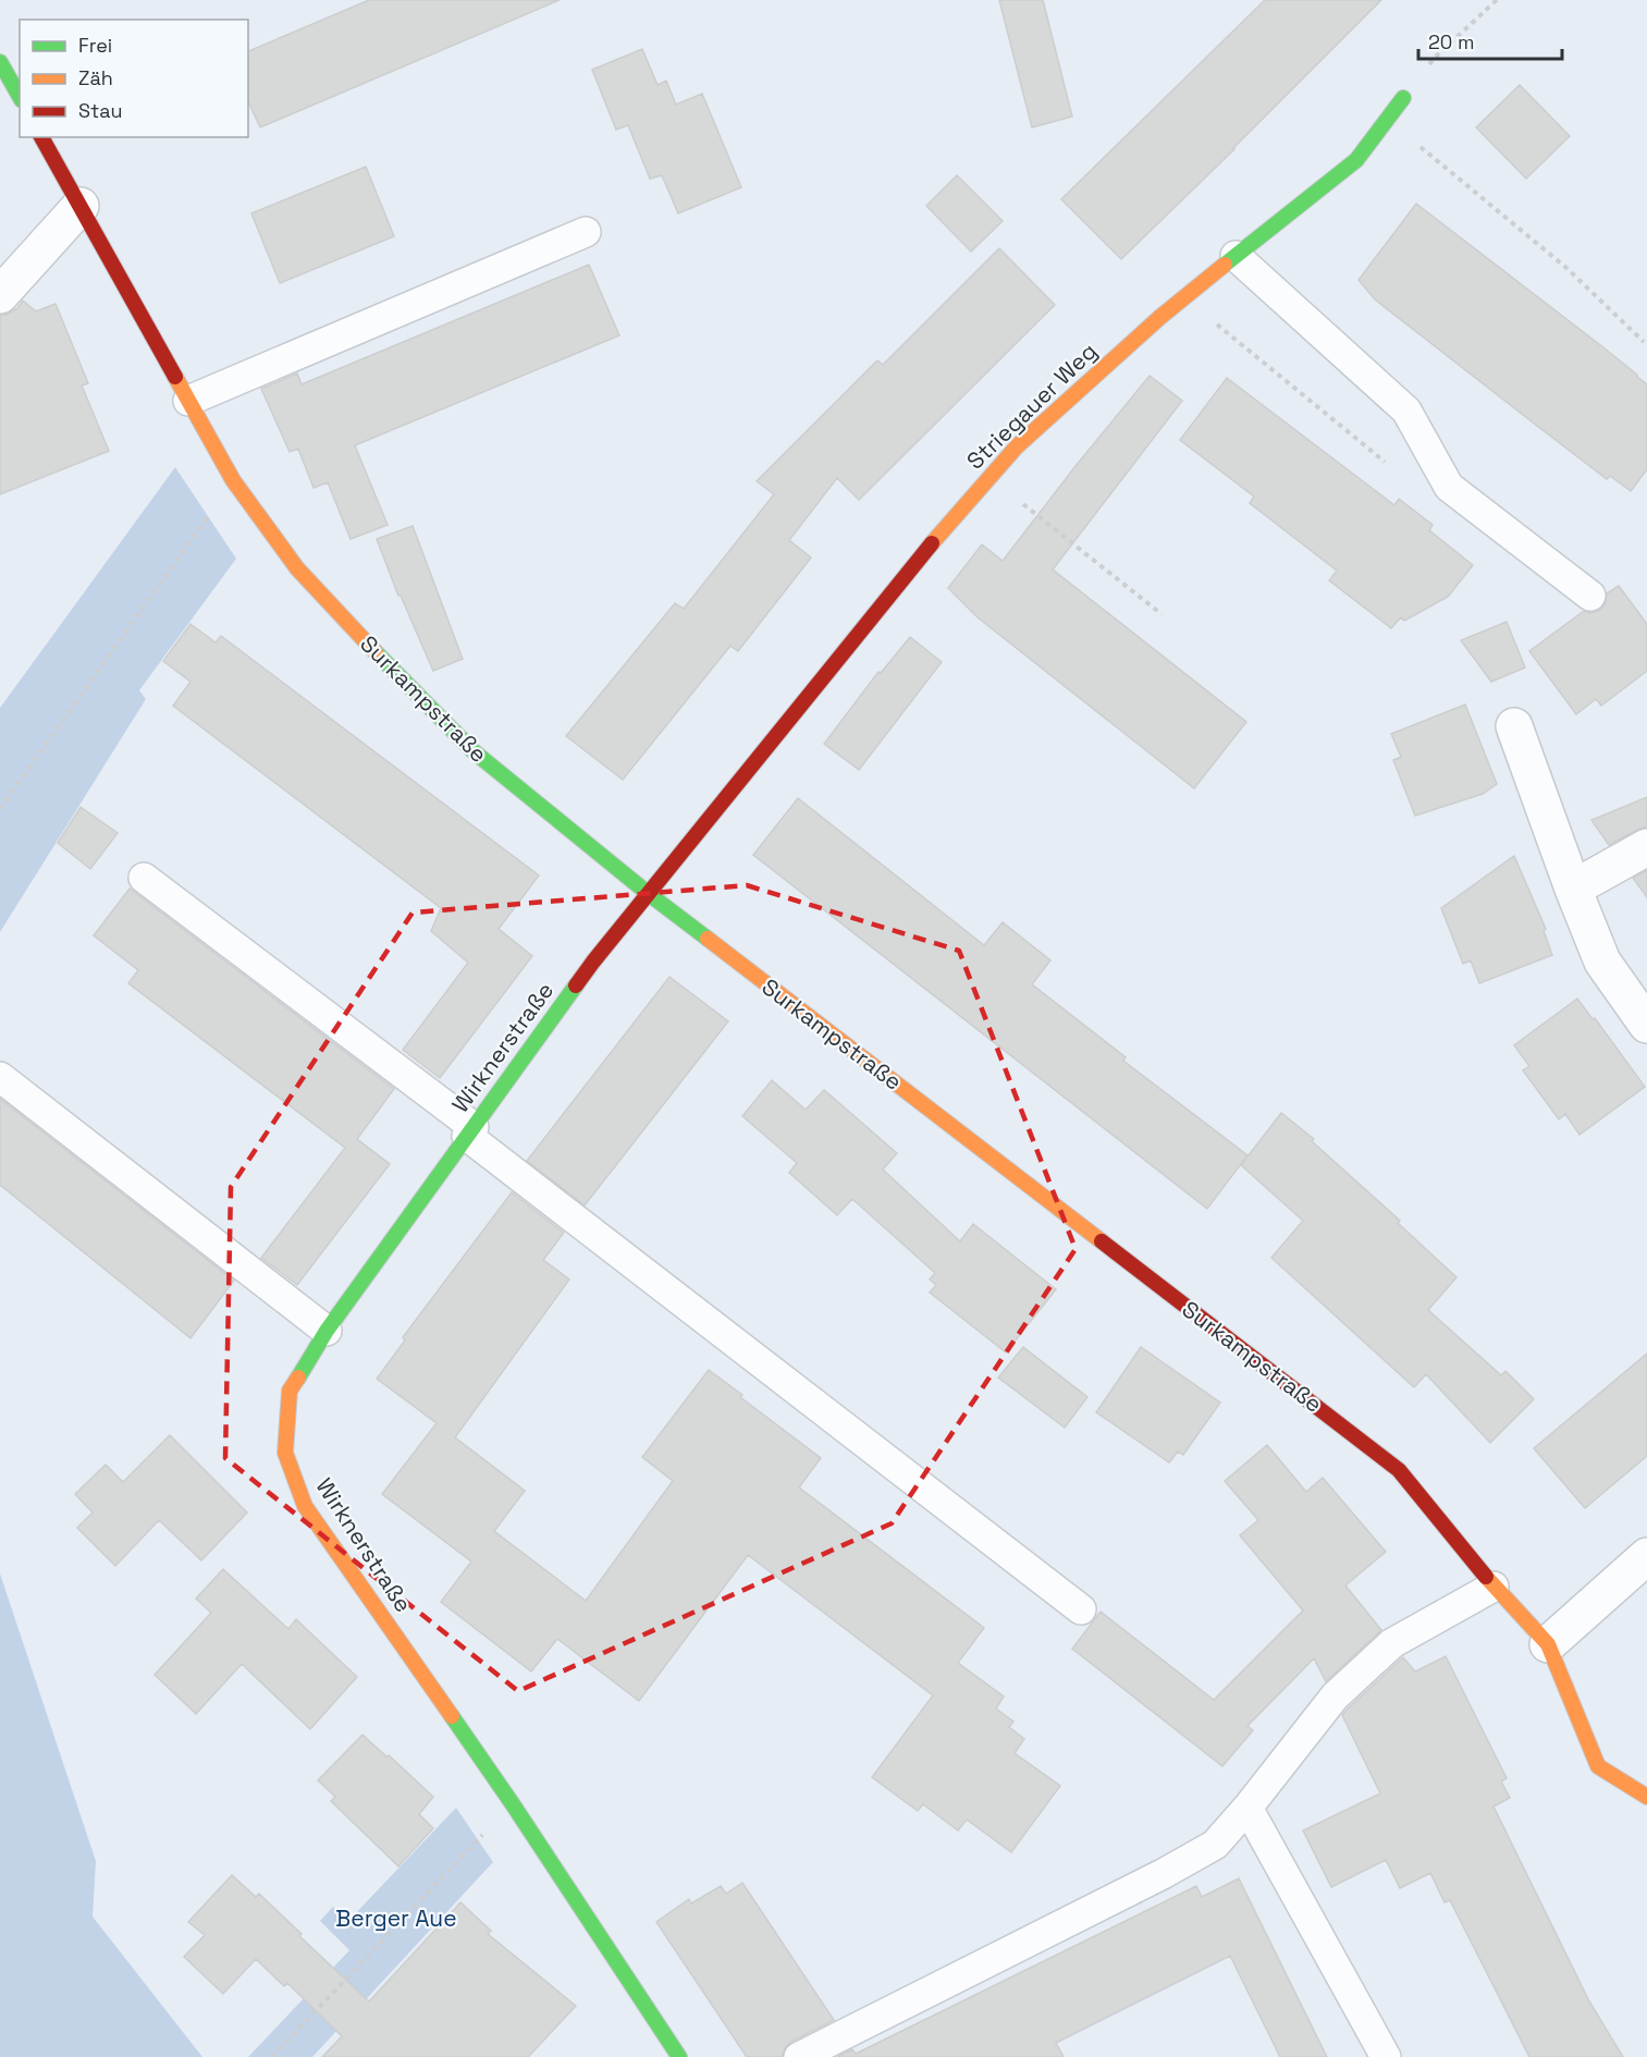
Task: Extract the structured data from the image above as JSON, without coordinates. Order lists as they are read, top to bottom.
{
  "streets": {
    "street": ["Striegauer Weg", "Surkampstraße", "Wirknerstraße"]
  },
  "crossings": [
    ["Striegauer Weg", "Surkampstraße"],
    ["Striegauer Weg", "Wirknerstraße"],
    ["Surkampstraße", "Wirknerstraße"]
  ],
  "parks": ["Berger Aue"],
  "legend": ["Frei", "Zäh", "Stau"],
  "scale_bar": "20 m"
}
